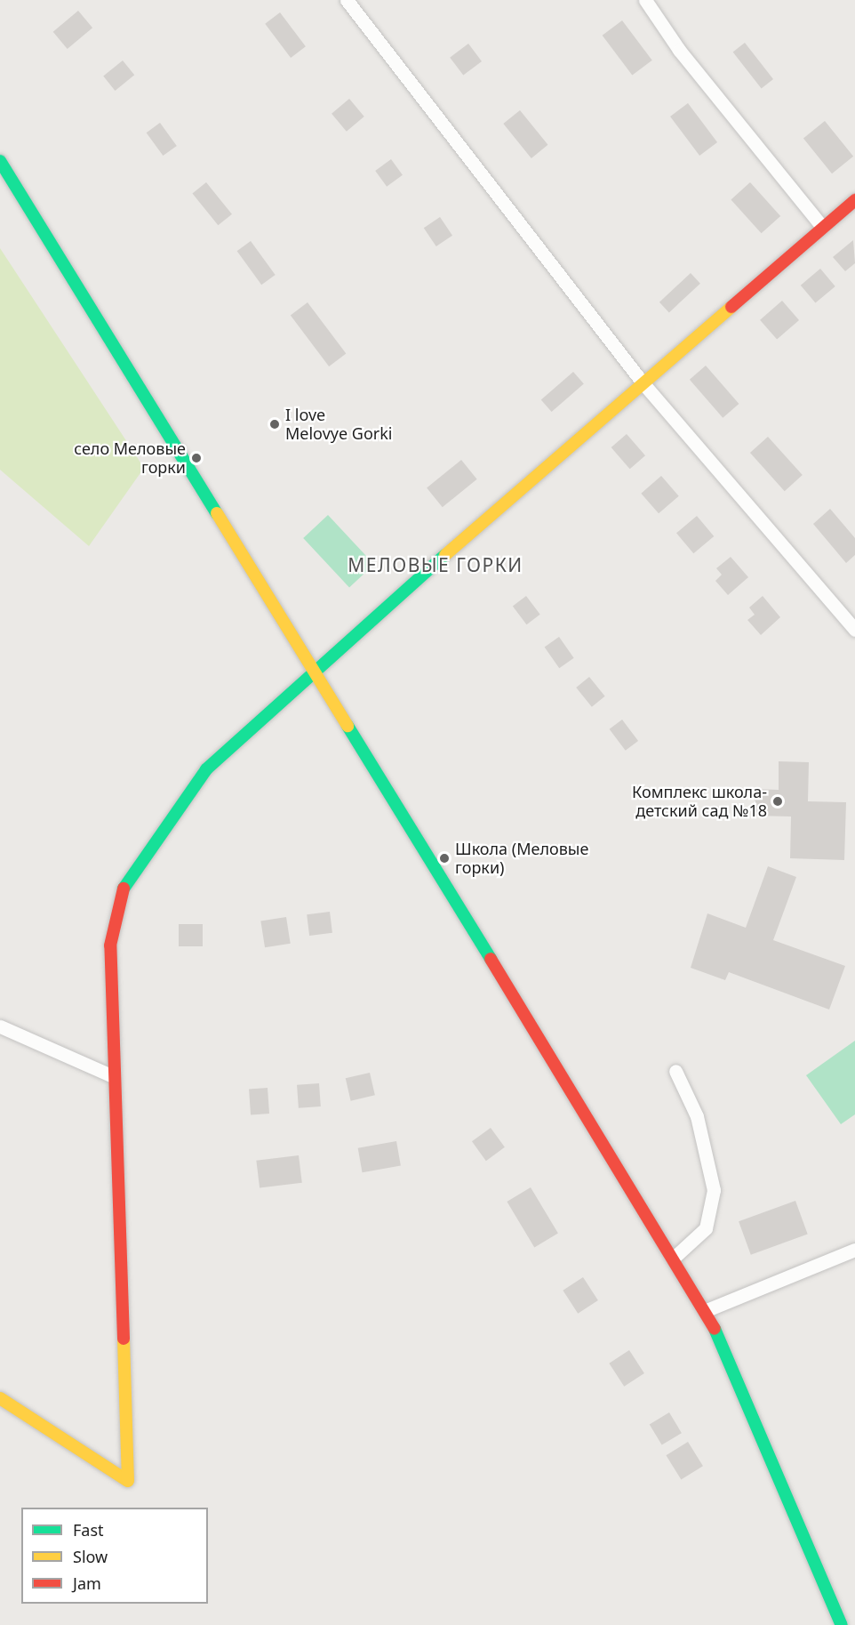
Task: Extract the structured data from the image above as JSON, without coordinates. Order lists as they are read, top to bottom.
{
  "districts": ["МЕЛОВЫЕ ГОРКИ"],
  "places": [
    "I love Melovye Gorki",
    "село Меловые горки",
    "Комплекс школа- детский сад №18",
    "Школа (Меловые горки)"
  ],
  "legend": ["Fast", "Slow", "Jam"]
}
